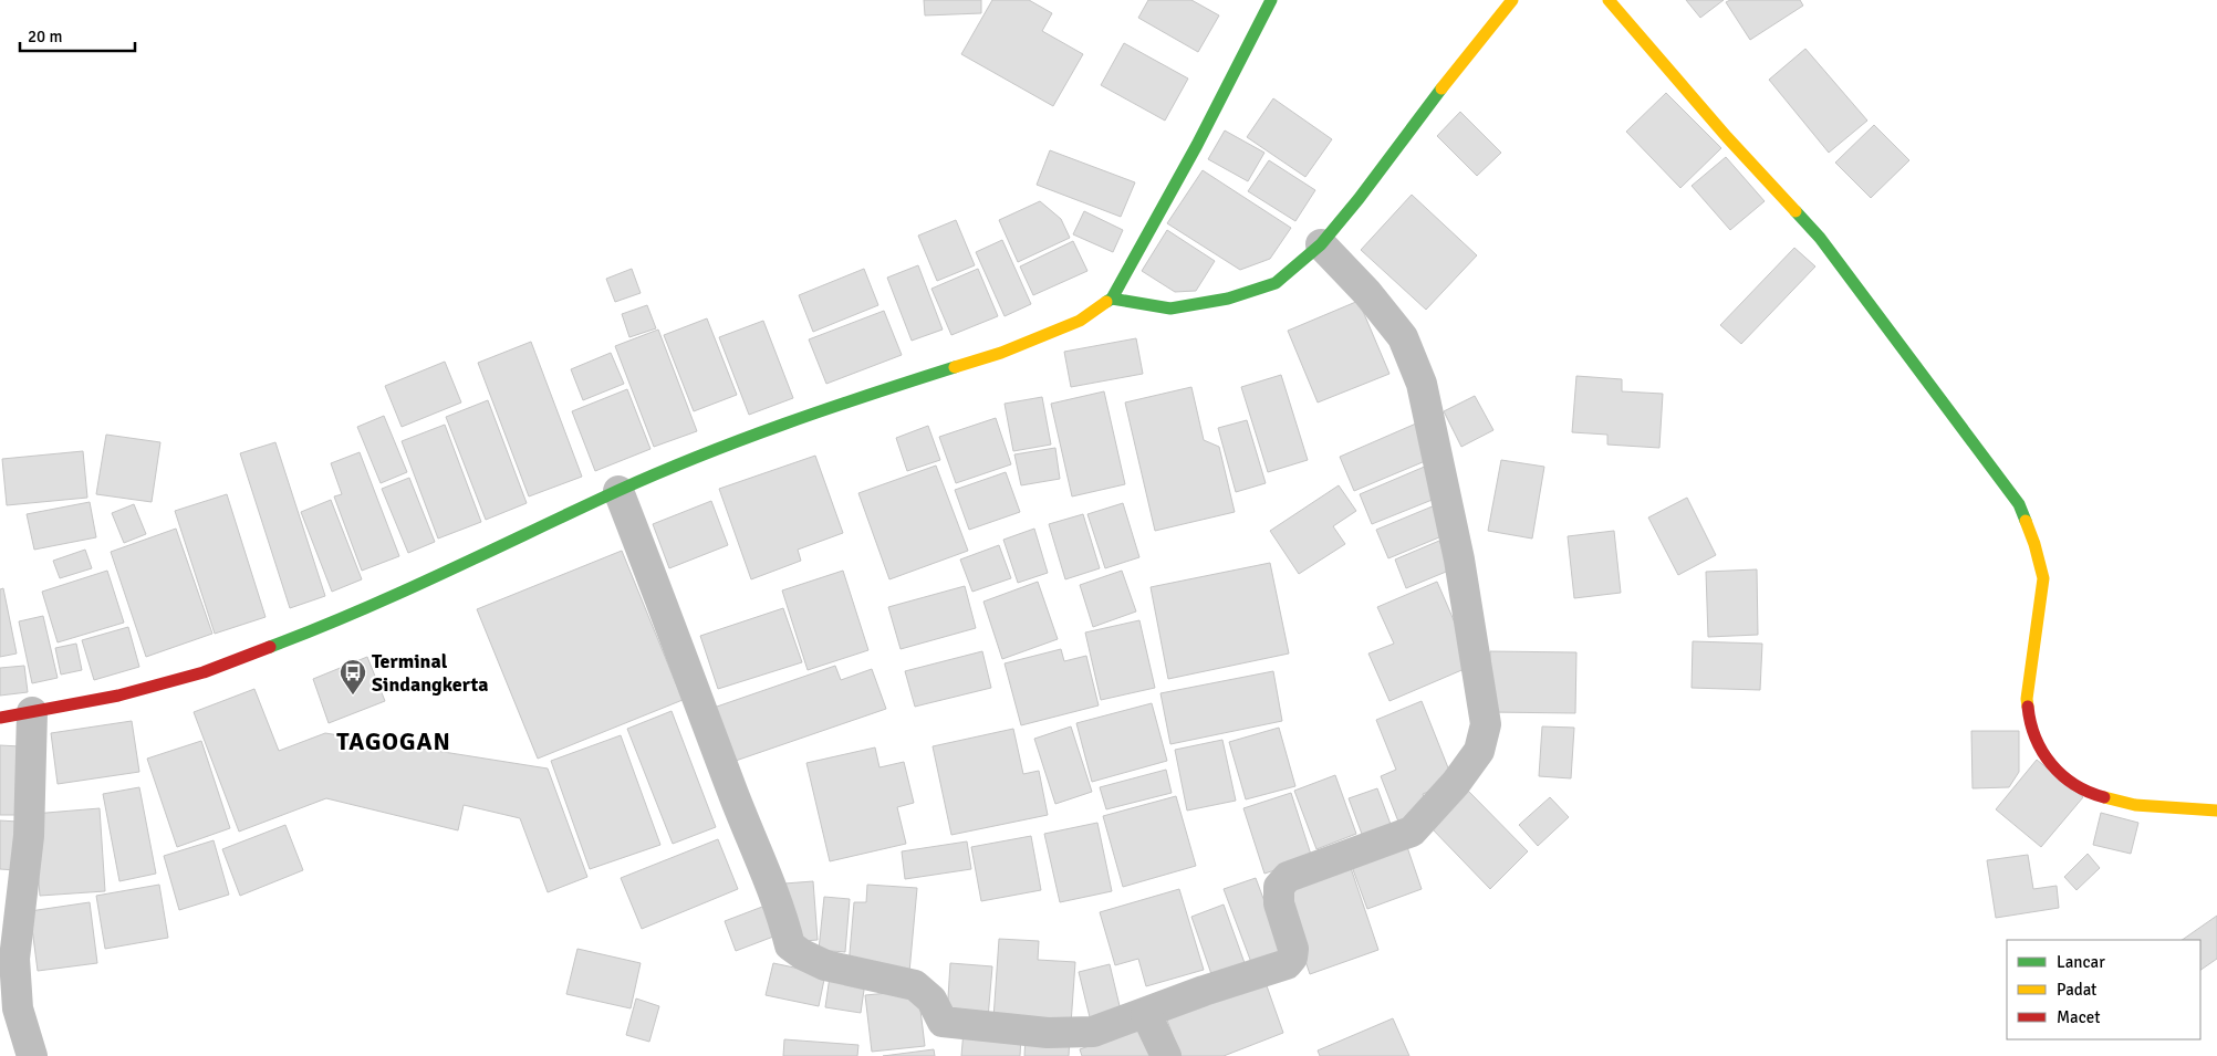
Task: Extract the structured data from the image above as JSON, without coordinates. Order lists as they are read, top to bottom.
{
  "districts": ["TAGOGAN"],
  "places": {
    "bus stop": ["Terminal Sindangkerta"]
  },
  "legend": ["Lancar", "Padat", "Macet"],
  "scale_bar": "20 m"
}
